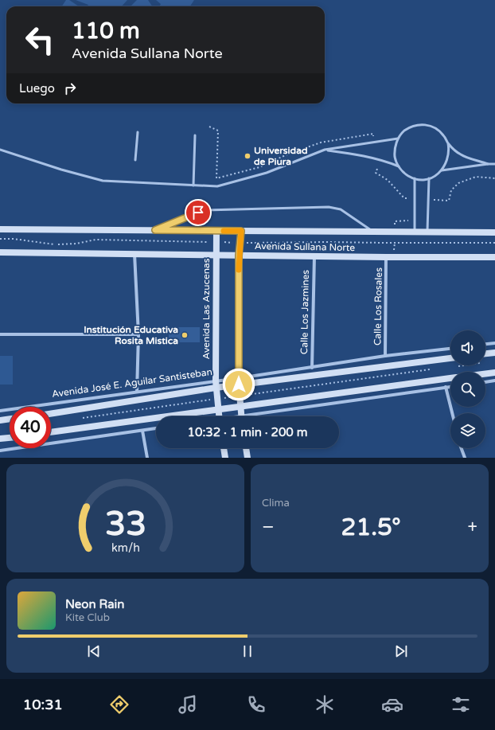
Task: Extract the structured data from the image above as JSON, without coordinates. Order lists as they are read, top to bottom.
{
  "streets": {
    "main road": ["Avenida Sullana Norte", "Avenida Las Azucenas", "Avenida José E. Aguilar Santisteban"],
    "street": ["Calle Los Rosales", "Calle Los Jazmines"]
  },
  "crossings": [
    ["Avenida Sullana Norte", "Calle Los Rosales"],
    ["Avenida Sullana Norte", "Avenida Las Azucenas"],
    ["Avenida Sullana Norte", "Calle Los Jazmines"],
    ["Calle Los Rosales", "Avenida José E. Aguilar Santisteban"],
    ["Avenida Las Azucenas", "Avenida José E. Aguilar Santisteban"],
    ["Calle Los Jazmines", "Avenida José E. Aguilar Santisteban"]
  ],
  "places": ["Universidad de Piura", "Institución Educativa Rosita Mistica"],
  "page": {
    "turn": ["110 m", "Avenida Sullana Norte"],
    "then": "Luego",
    "limit": "40",
    "trip": "10:32 · 1 min · 200 m",
    "tile": "Clima",
    "heat": ["−", "21.5°", "+"],
    "song": ["Neon Rain", "Kite Club"],
    "tabs": "10:31",
    "gauge": ["33", "km/h"]
  }
}
